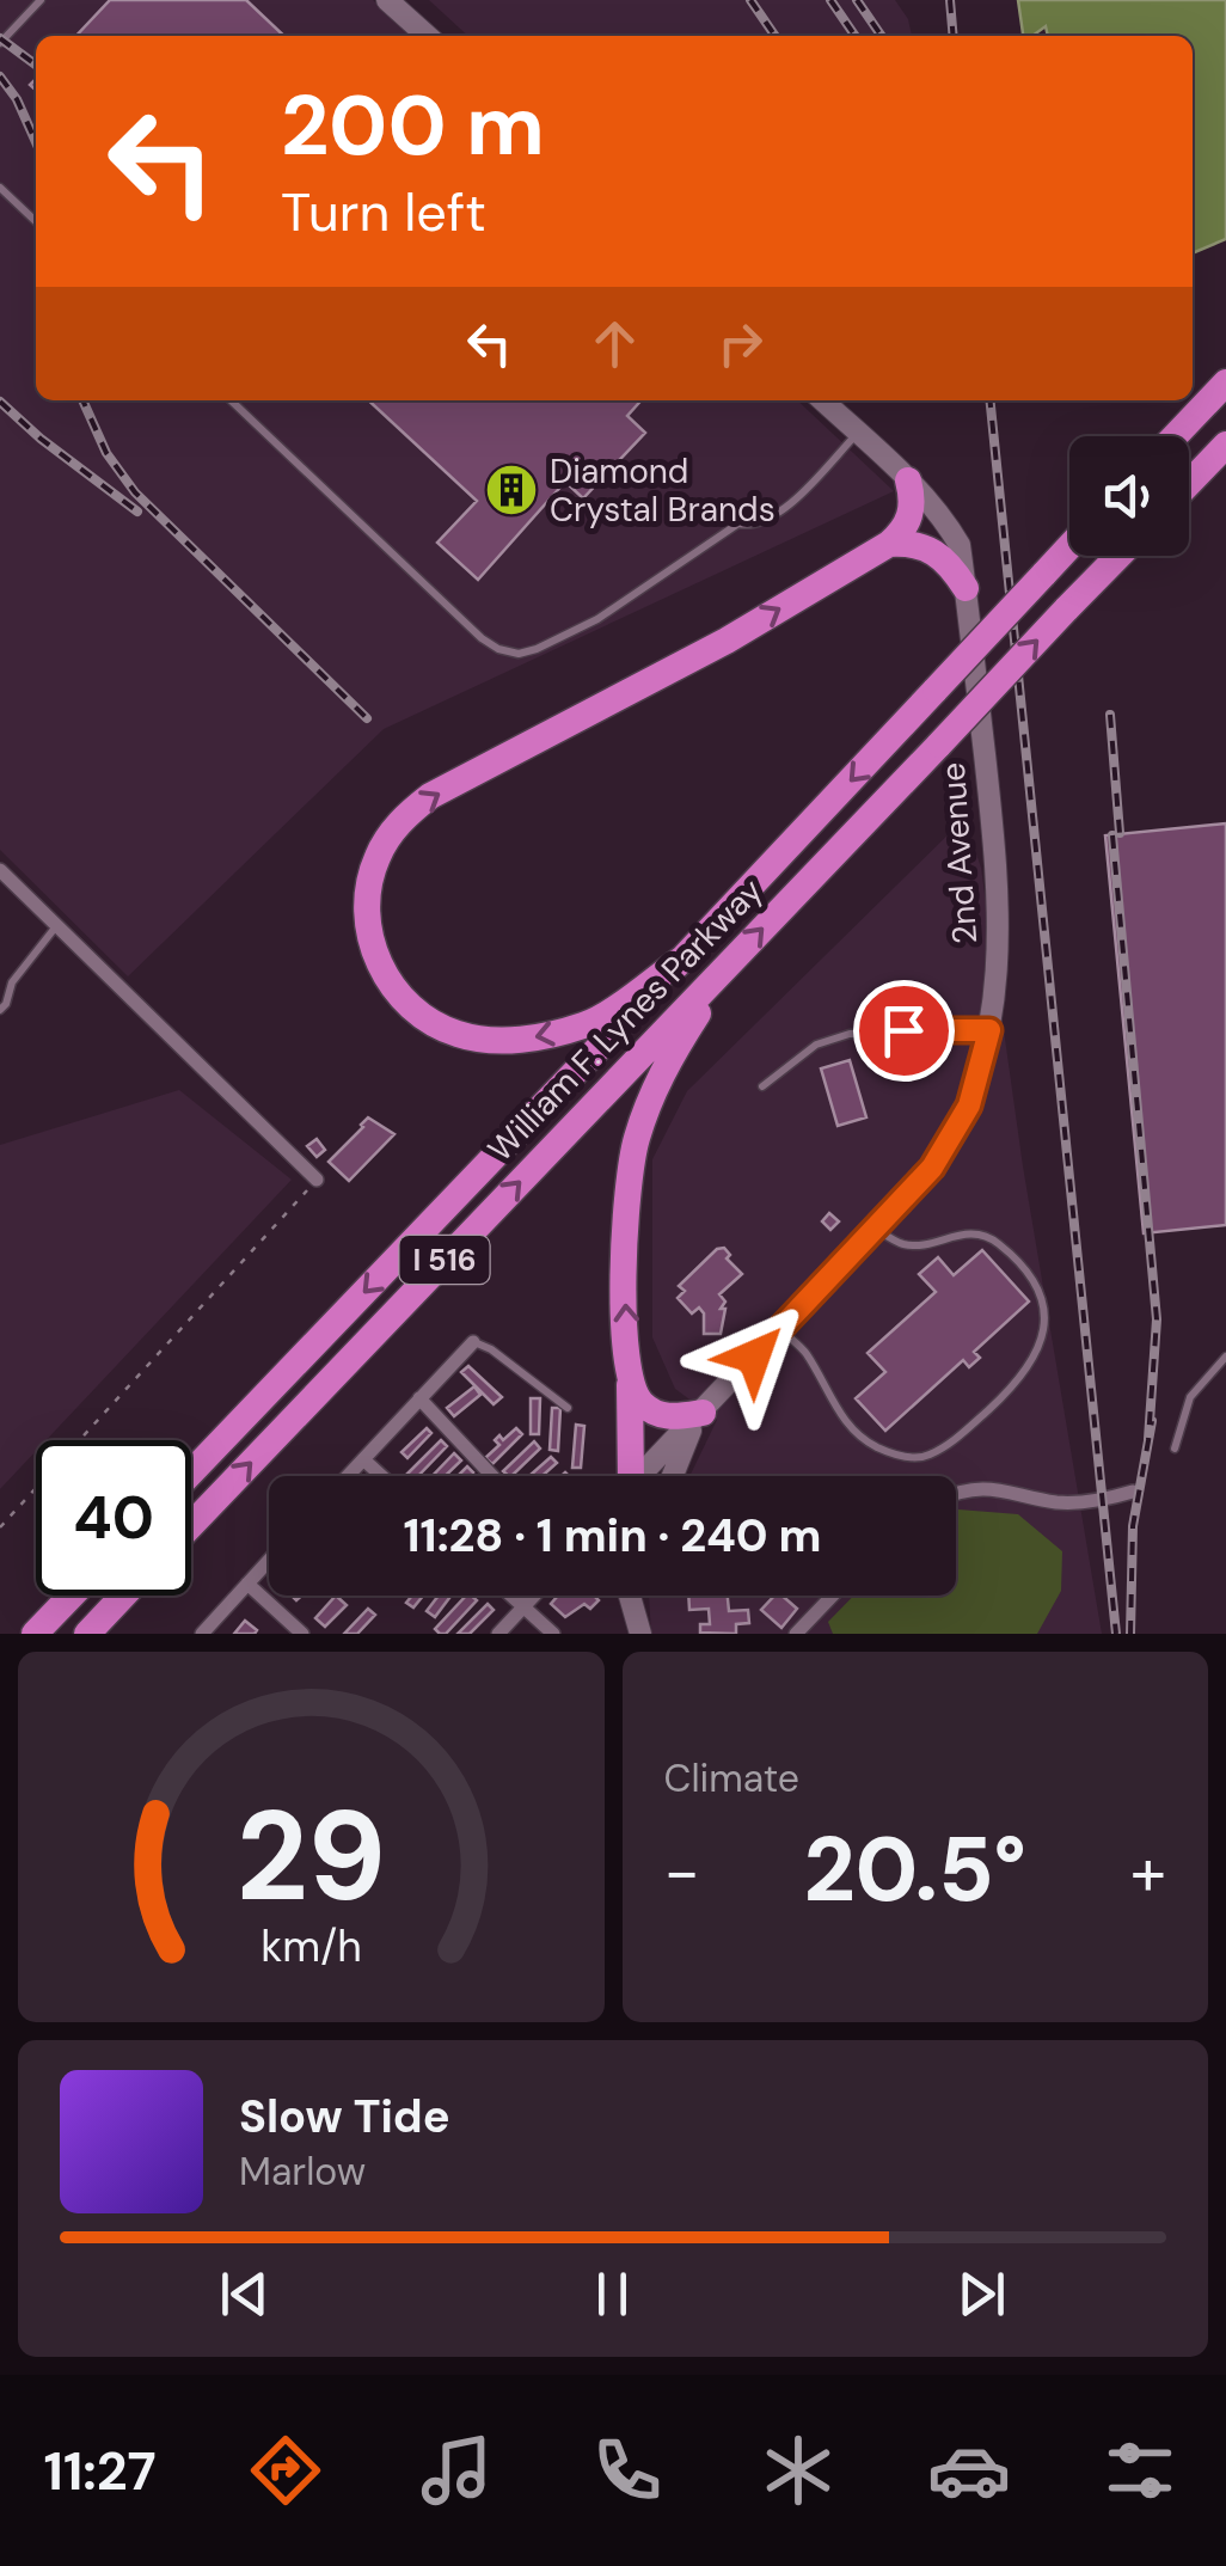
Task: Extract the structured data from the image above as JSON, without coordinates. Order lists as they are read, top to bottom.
{
  "streets": {
    "highway": ["William F. Lynes Parkway", "I 516"],
    "street": ["2nd Avenue"]
  },
  "places": {
    "building": ["Diamond Crystal Brands"]
  },
  "page": {
    "turn": ["200 m", "Turn left"],
    "limit": "40",
    "trip": "11:28 · 1 min · 240 m",
    "tile": "Climate",
    "heat": ["−", "20.5°", "+"],
    "song": ["Slow Tide", "Marlow"],
    "tabs": "11:27",
    "gauge": ["29", "km/h"]
  }
}
